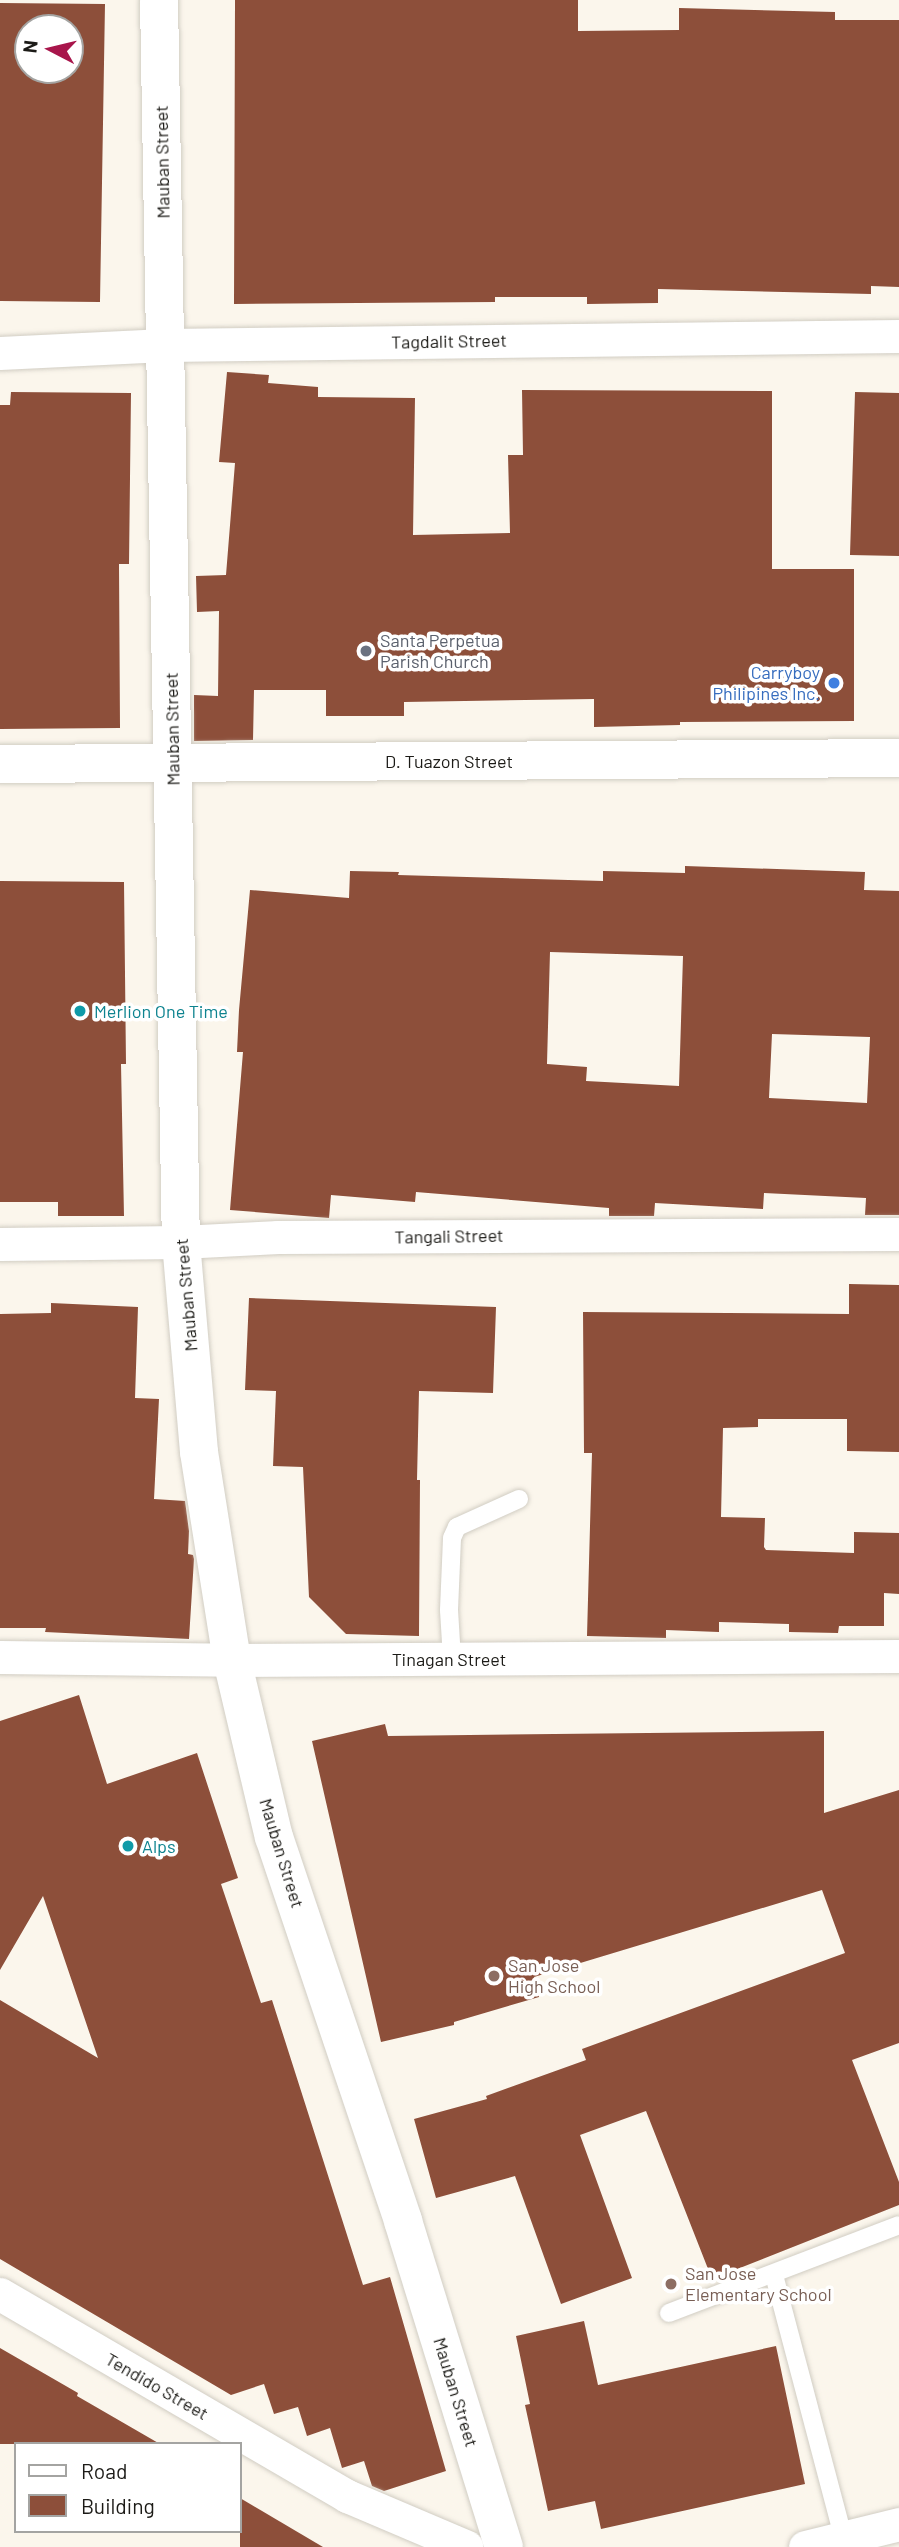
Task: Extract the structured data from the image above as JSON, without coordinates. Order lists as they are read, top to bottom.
{
  "streets": {
    "street": [
      "Mauban Street",
      "Tagdalit Street",
      "D. Tuazon Street",
      "Tangali Street",
      "Tinagan Street",
      "Tendido Street"
    ]
  },
  "crossings": [
    ["Mauban Street", "Tagdalit Street"],
    ["Mauban Street", "D. Tuazon Street"],
    ["Mauban Street", "Tangali Street"],
    ["Mauban Street", "Tinagan Street"]
  ],
  "places": [
    "Santa Perpetua Parish Church",
    "Carryboy Philipines Inc.",
    "Merlion One Time",
    "Alps",
    "San Jose High School",
    "San Jose Elementary School"
  ],
  "legend": ["Road", "Building"],
  "north": "left"
}
